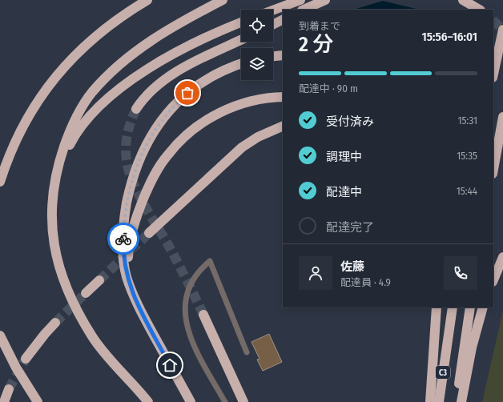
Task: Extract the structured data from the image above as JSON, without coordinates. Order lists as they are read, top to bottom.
{
  "streets": {
    "highway": ["C3"]
  },
  "page": {
    "heading": ["2 分", "到着まで", "15:56–16:01"],
    "panel": ["佐藤", "配達員 · 4.9"],
    "bar": "配達中 · 90 m",
    "list": [
      ["受付済み", "15:31"],
      ["調理中", "15:35"],
      ["配達中", "15:44"],
      "配達完了"
    ]
  }
}
